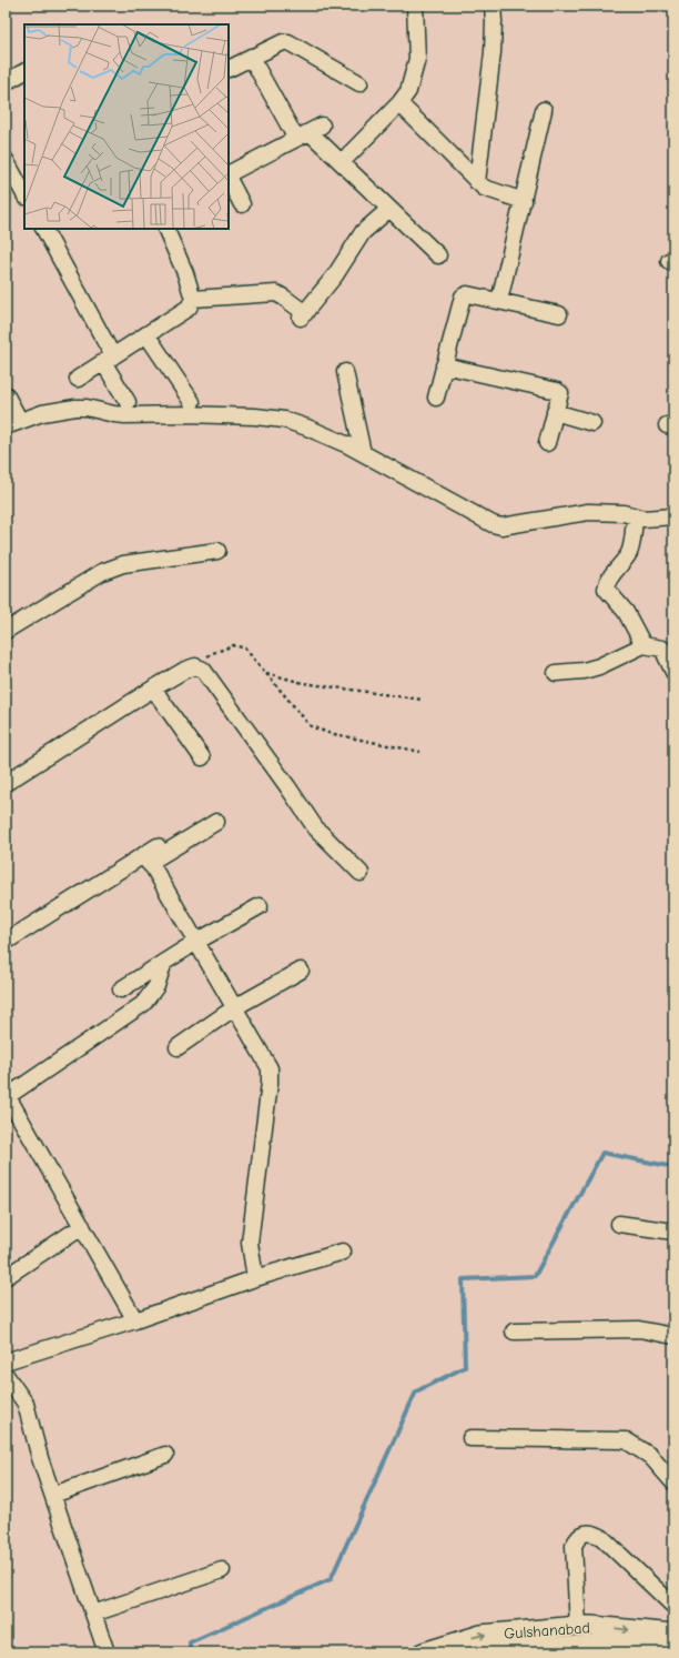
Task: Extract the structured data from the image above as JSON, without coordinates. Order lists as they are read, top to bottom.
{
  "streets": {
    "street": ["Gulshanabad"]
  }
}
